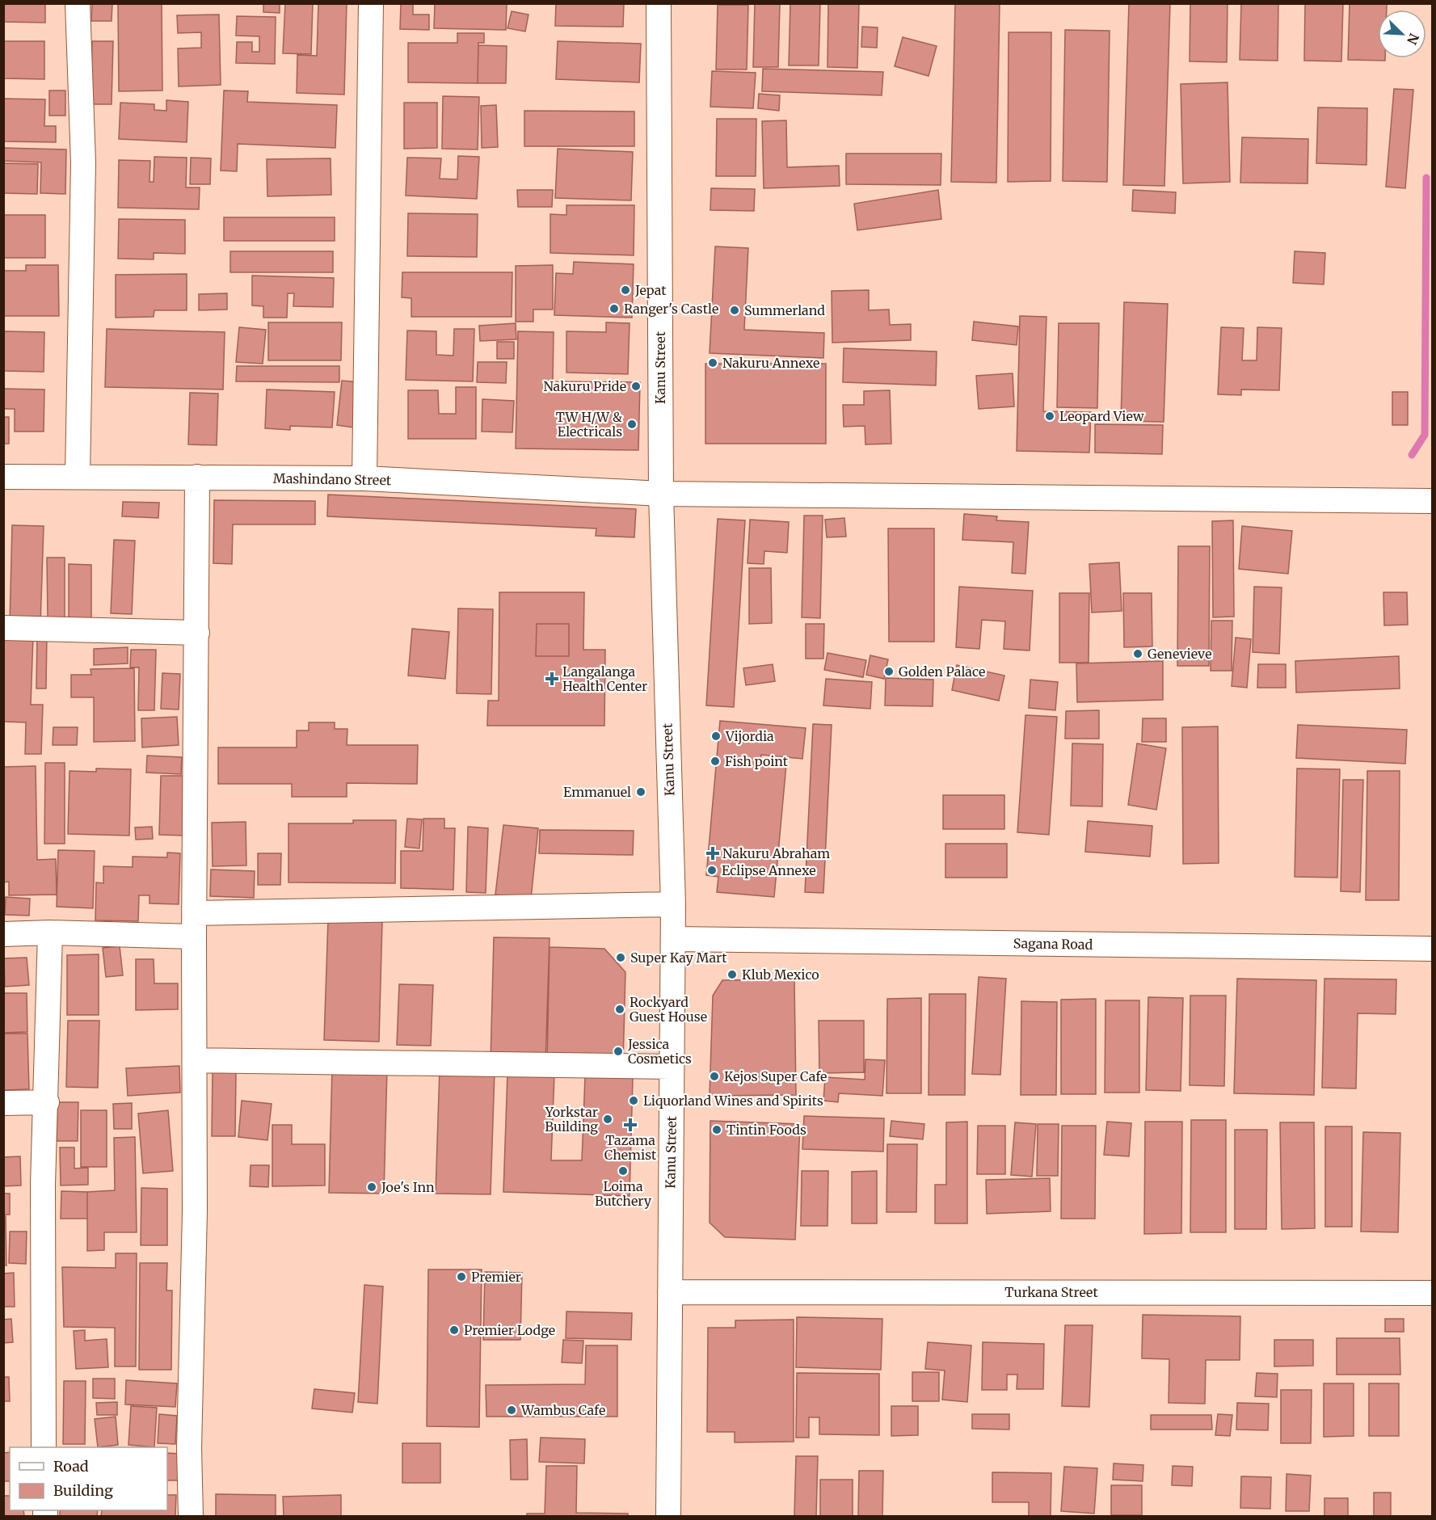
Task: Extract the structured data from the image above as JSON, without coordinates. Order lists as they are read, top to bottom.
{
  "streets": {
    "street": [
      "Kanu Street",
      "Mashindano Street",
      "Sagana Road",
      "Turkana Street"
    ]
  },
  "crossings": [
    ["Kanu Street", "Mashindano Street"],
    ["Kanu Street", "Sagana Road"],
    ["Kanu Street", "Turkana Street"]
  ],
  "places": {
    "other": [
      "Jepat",
      "Ranger's Castle",
      "Summerland",
      "Nakuru Annexe",
      "Nakuru Pride",
      "Leopard View",
      "TW H/W & Electricals",
      "Genevieve",
      "Golden Palace",
      "Vijordia",
      "Fish point",
      "Emmanuel",
      "Eclipse Annexe",
      "Super Kay Mart",
      "Klub Mexico",
      "Rockyard Guest House",
      "Jessica Cosmetics",
      "Kejos Super Cafe",
      "Liquorland Wines and Spirits",
      "Yorkstar Building",
      "Tintin Foods",
      "Loima Butchery",
      "Joe's Inn",
      "Premier",
      "Premier Lodge",
      "Wambus Cafe"
    ],
    "health": ["Langalanga Health Center", "Nakuru Abraham", "Tazama Chemist"]
  },
  "legend": ["Road", "Building"],
  "north": "bottom right"
}
